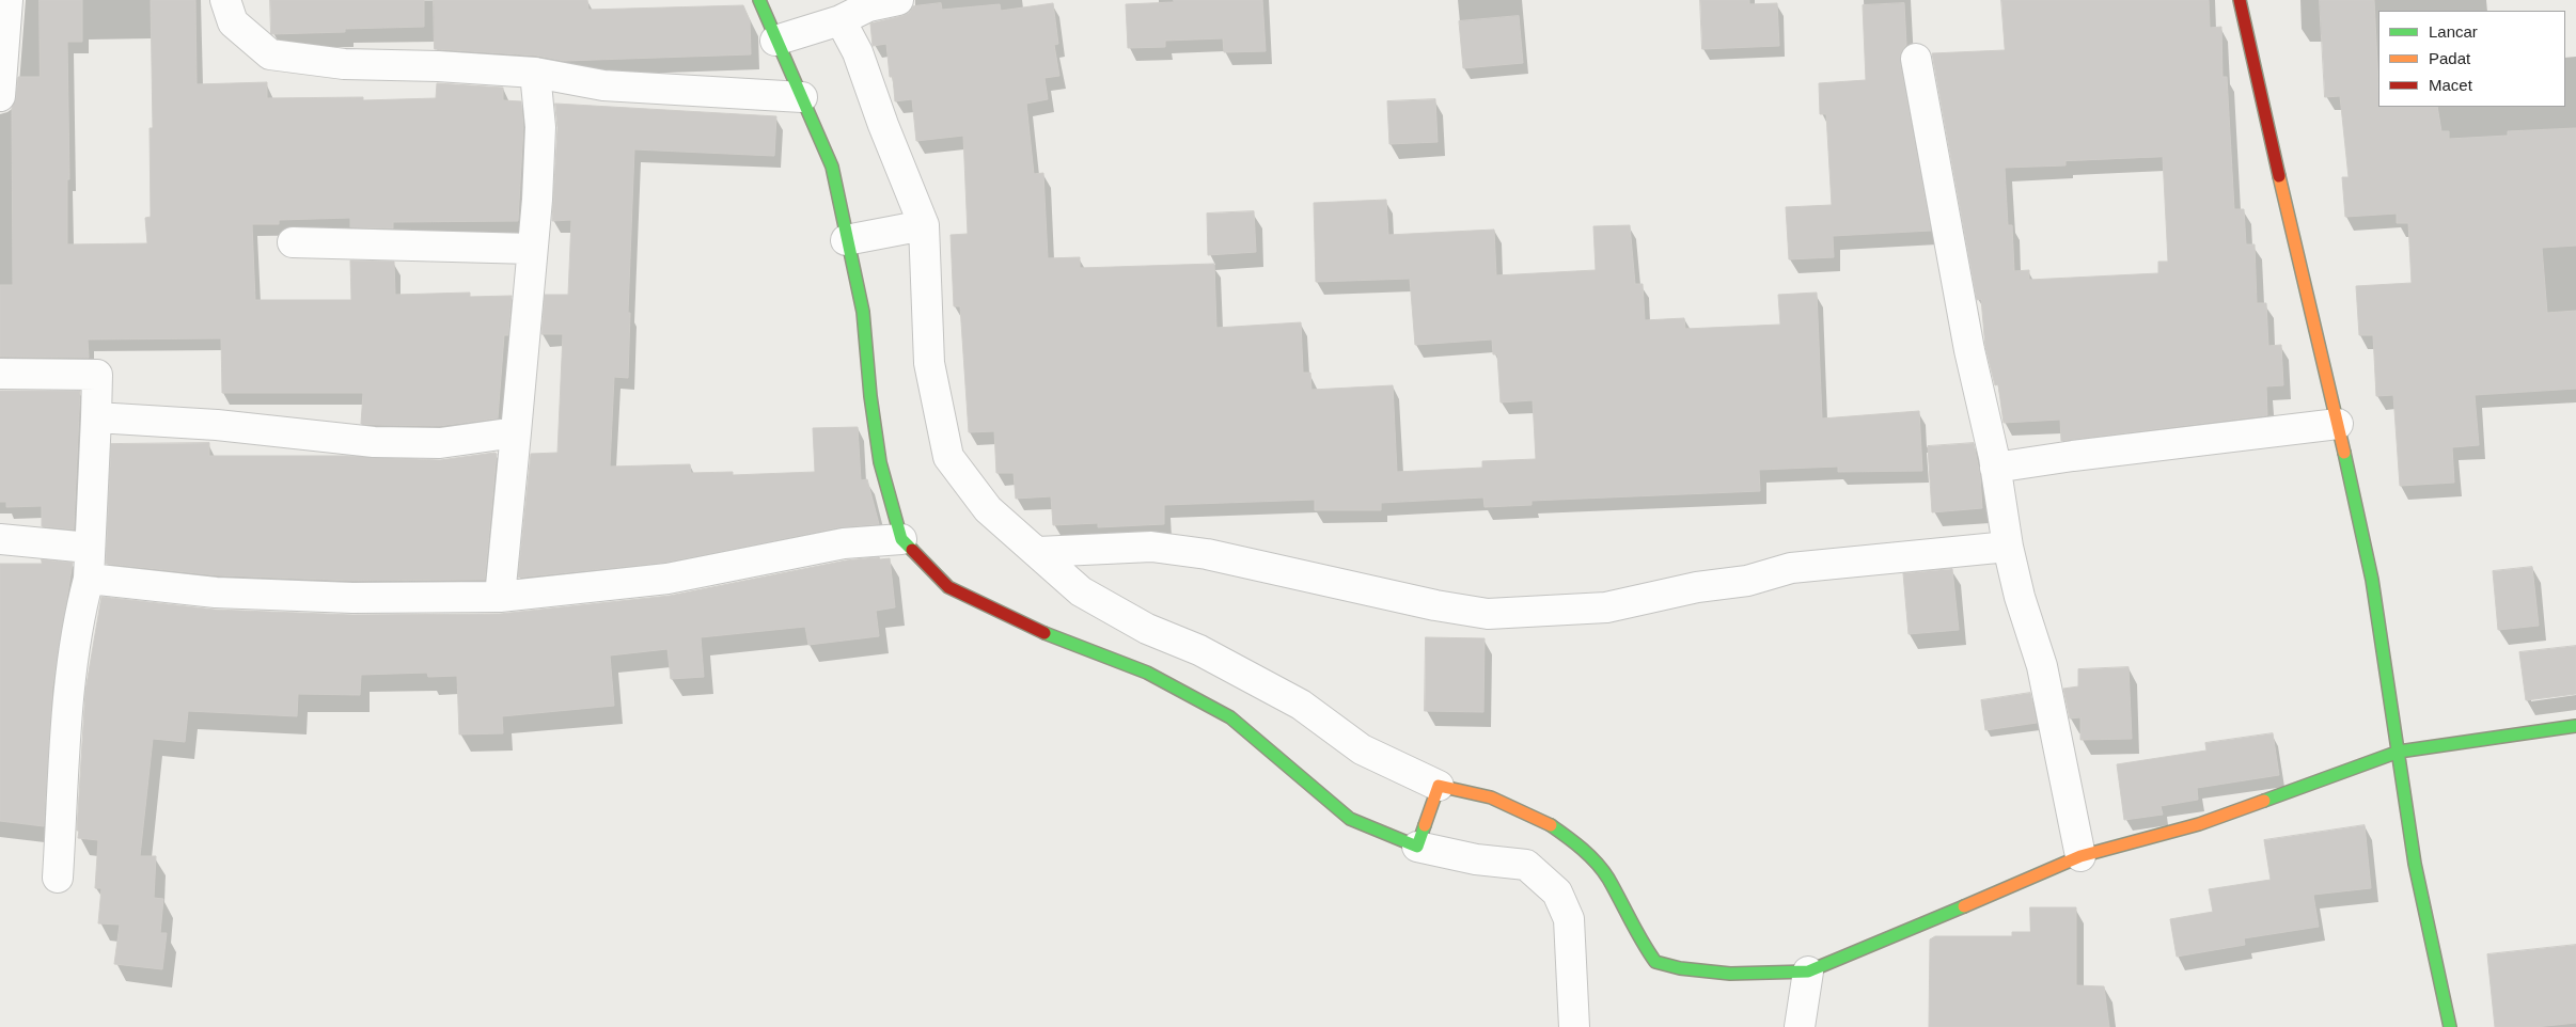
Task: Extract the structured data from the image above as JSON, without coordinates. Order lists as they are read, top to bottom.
{
  "legend": ["Lancar", "Padat", "Macet"]
}
